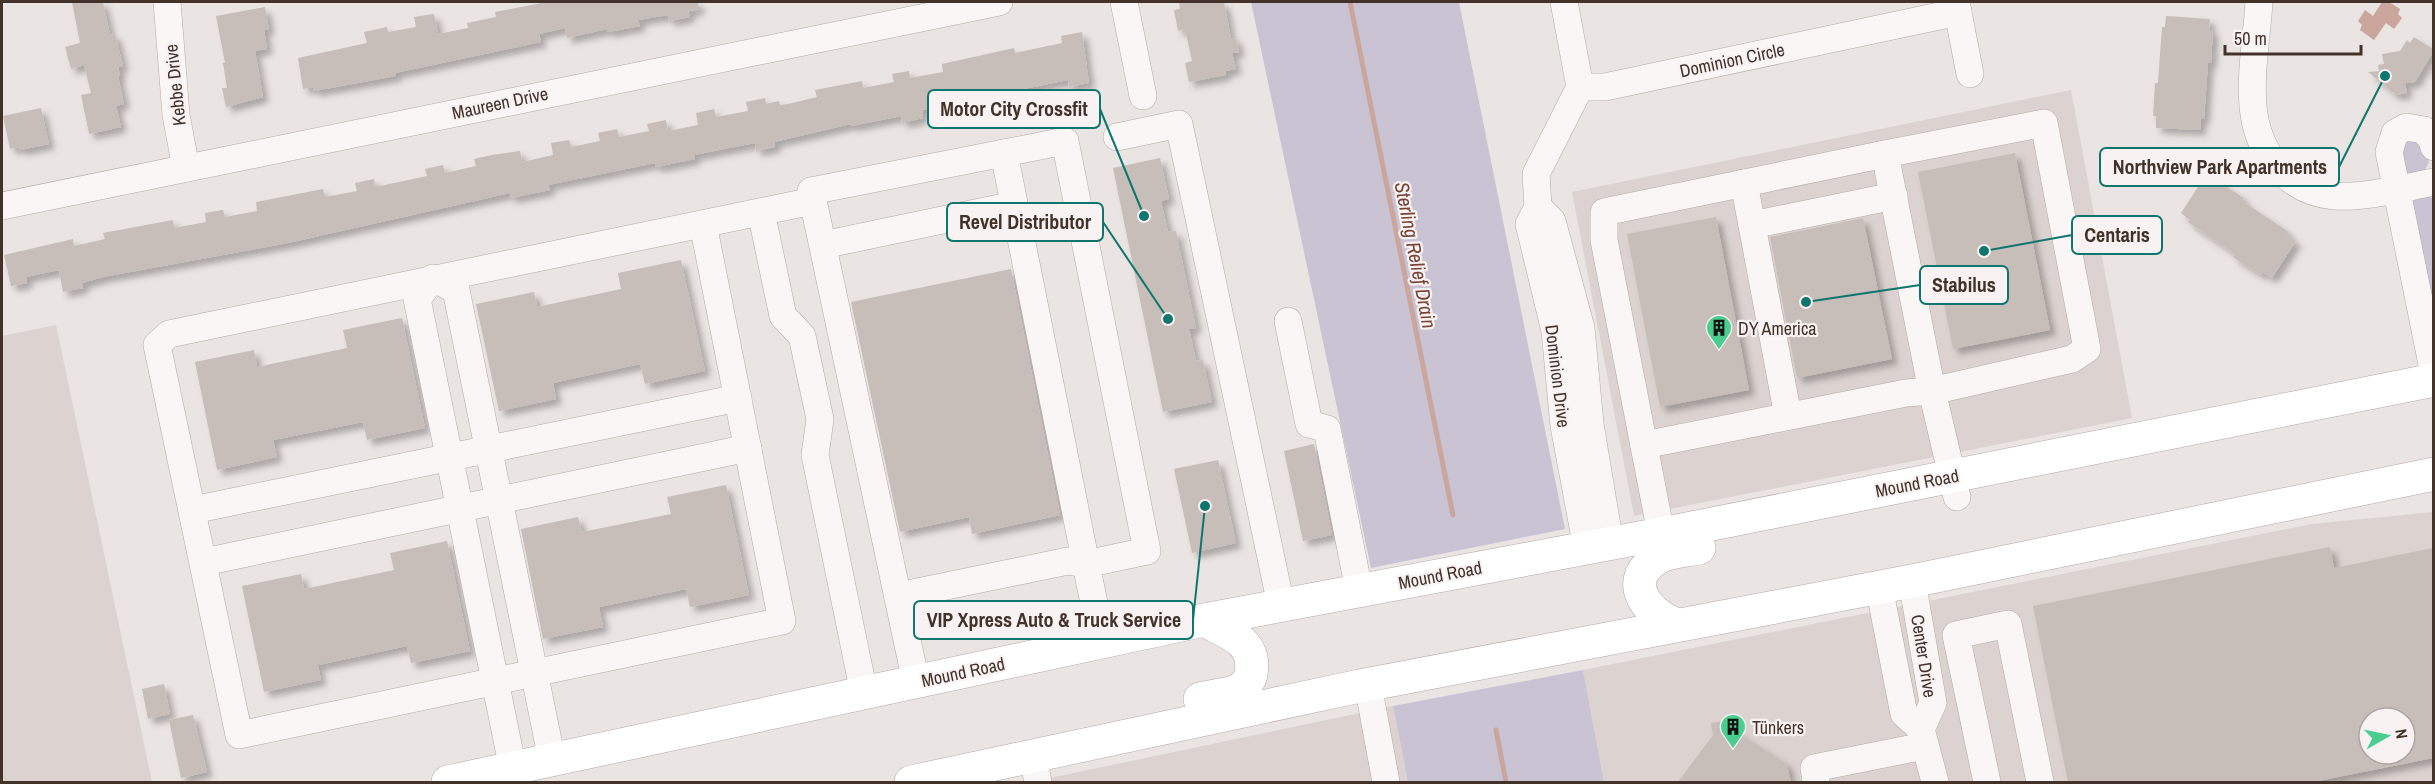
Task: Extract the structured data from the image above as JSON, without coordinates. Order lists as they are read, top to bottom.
{
  "streets": {
    "main road": ["Mound Road"],
    "street": [
      "Dominion Circle",
      "Kebbe Drive",
      "Maureen Drive",
      "Dominion Drive",
      "Center Drive"
    ]
  },
  "crossings": [
    ["Dominion Circle", "Dominion Drive"],
    ["Kebbe Drive", "Maureen Drive"],
    ["Dominion Drive", "Mound Road"]
  ],
  "water": ["Sterling Relief Drain"],
  "places": {
    "other": [
      "Northview Park Apartments",
      "Motor City Crossfit",
      "Centaris",
      "Stabilus",
      "Revel Distributor",
      "VIP Xpress Auto & Truck Service"
    ],
    "building": ["DY America", "Tünkers"]
  },
  "scale_bar": "50 m",
  "north": "right"
}
